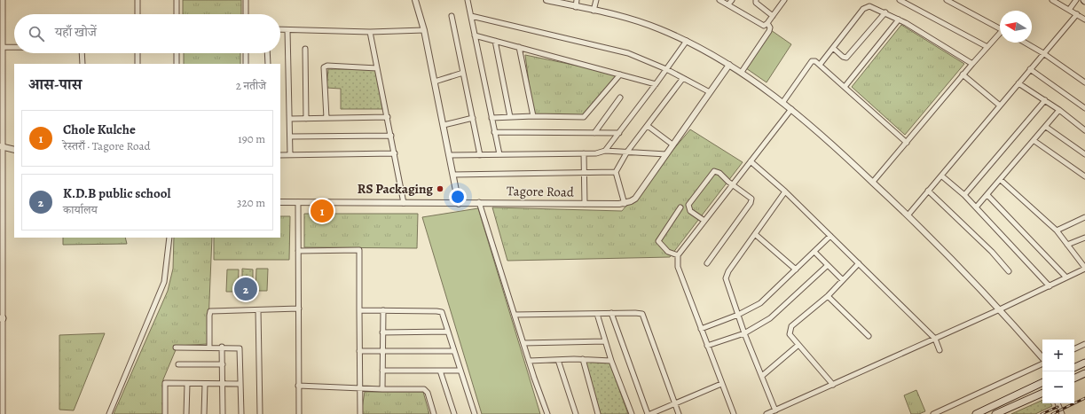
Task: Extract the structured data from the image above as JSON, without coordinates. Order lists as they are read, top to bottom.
{
  "streets": {
    "street": ["Tagore Road"]
  },
  "places": ["RS Packaging"],
  "north": "left",
  "page": {
    "search": "यहाँ खोजें",
    "heading": ["आस-पास", "2 नतीजे"],
    "list": [
      {
        "mark": "1",
        "name": "Chole Kulche",
        "note": "रेस्तराँ · Tagore Road",
        "value": "190 m"
      },
      {
        "mark": "2",
        "name": "K.D.B public school",
        "note": "कार्यालय",
        "value": "320 m"
      }
    ],
    "pins": ["1", "2"],
    "map_buttons": ["+", "−"]
  }
}
